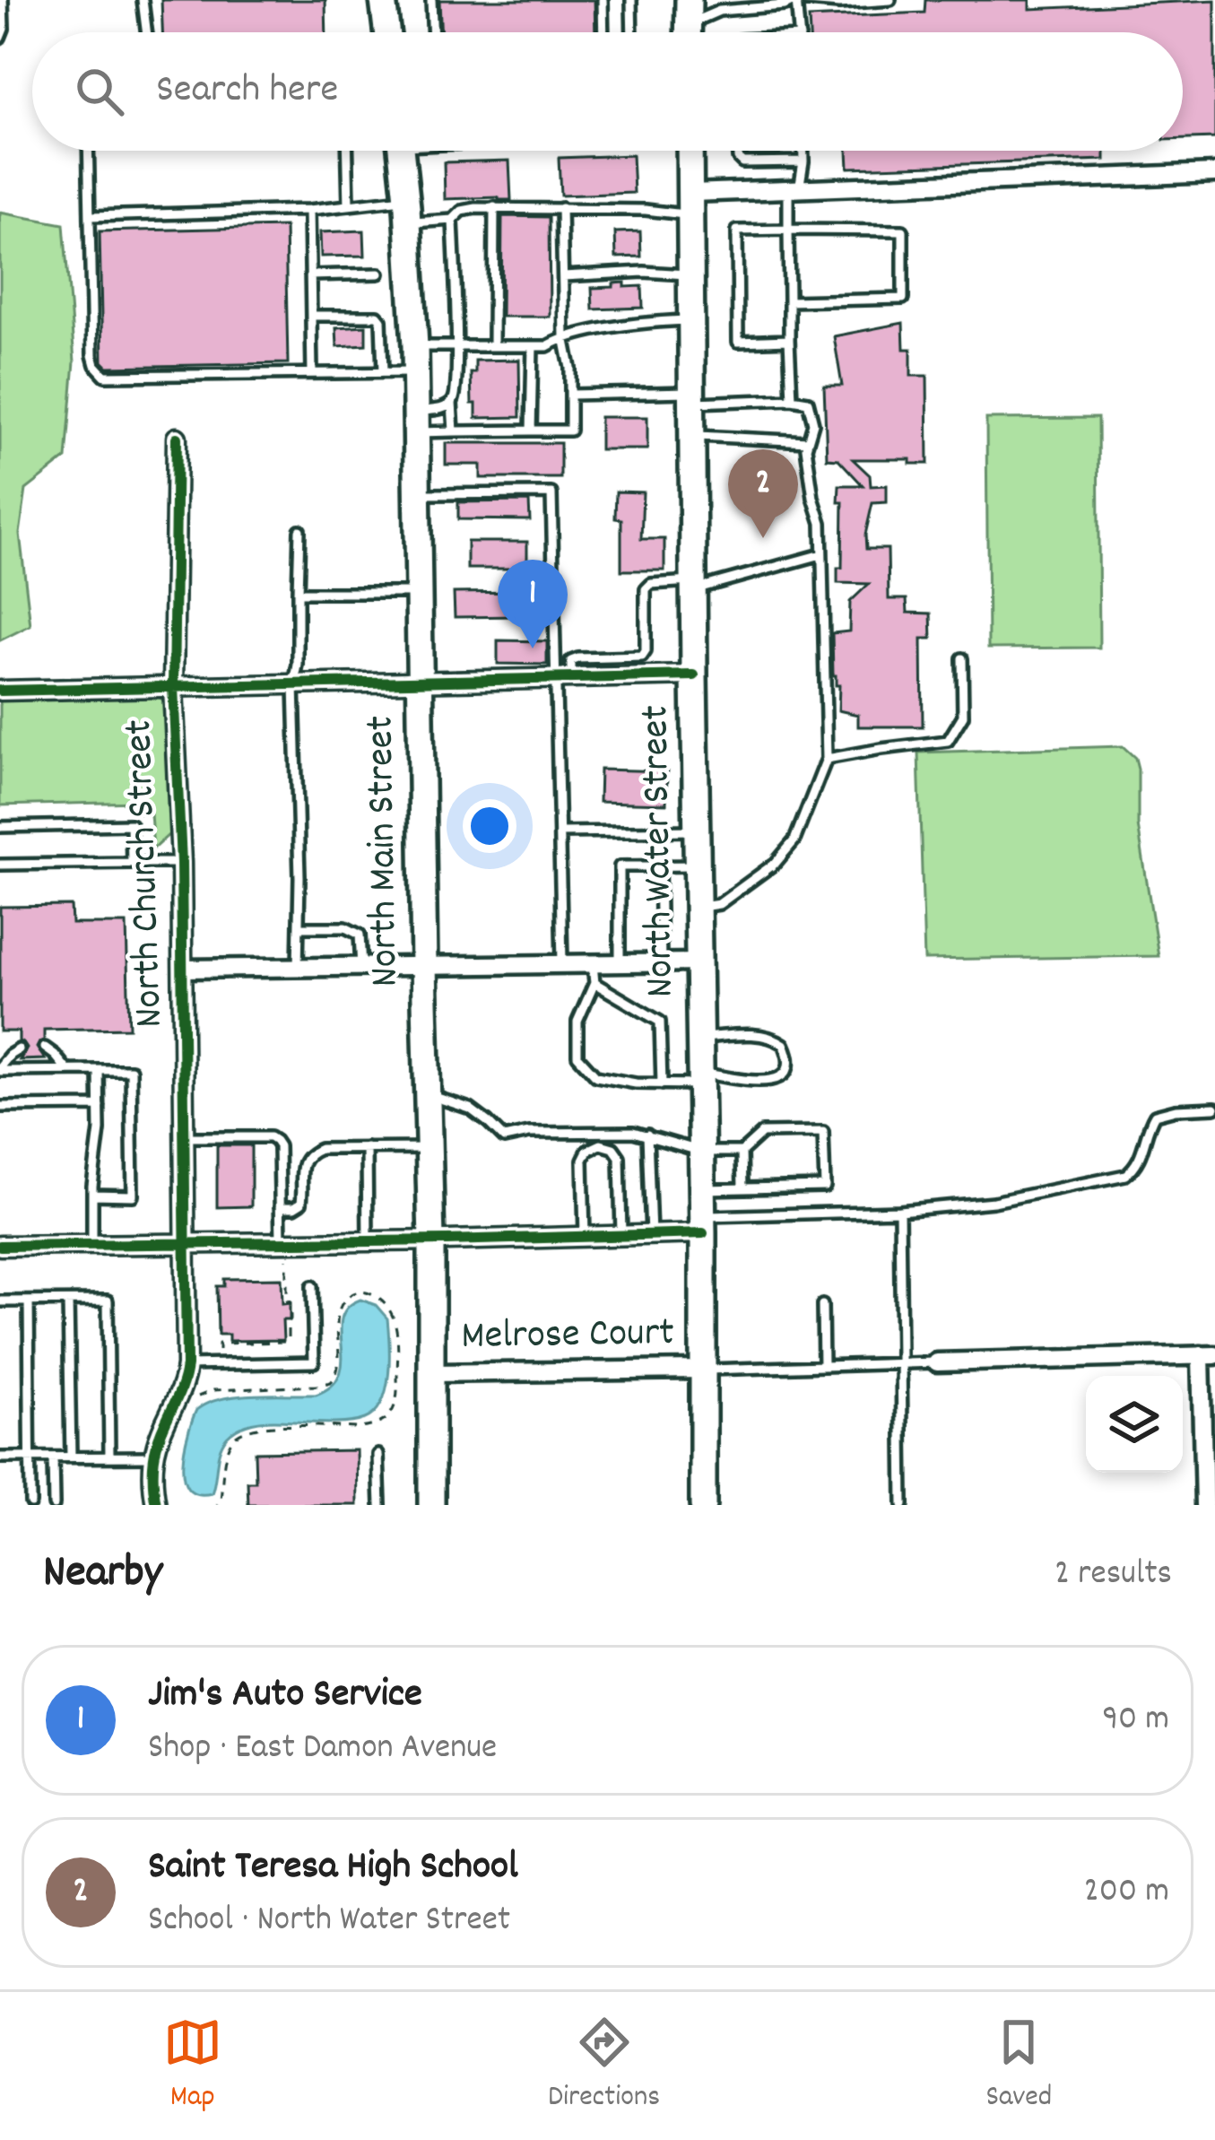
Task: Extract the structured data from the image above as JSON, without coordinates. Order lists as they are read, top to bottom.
{
  "streets": {
    "main road": ["North Main Street", "North Water Street"],
    "street": ["North Church Street", "Melrose Court"]
  },
  "crossings": [
    ["North Main Street", "Melrose Court"],
    ["North Water Street", "Melrose Court"]
  ],
  "page": {
    "search": "Search here",
    "pins": ["2", "1"],
    "heading": ["Nearby", "2 results"],
    "list": [
      {
        "mark": "1",
        "name": "Jim's Auto Service",
        "note": "Shop · East Damon Avenue",
        "value": "90 m"
      },
      {
        "mark": "2",
        "name": "Saint Teresa High School",
        "note": "School · North Water Street",
        "value": "200 m"
      }
    ],
    "nav": ["Map", "Directions", "Saved"]
  }
}
